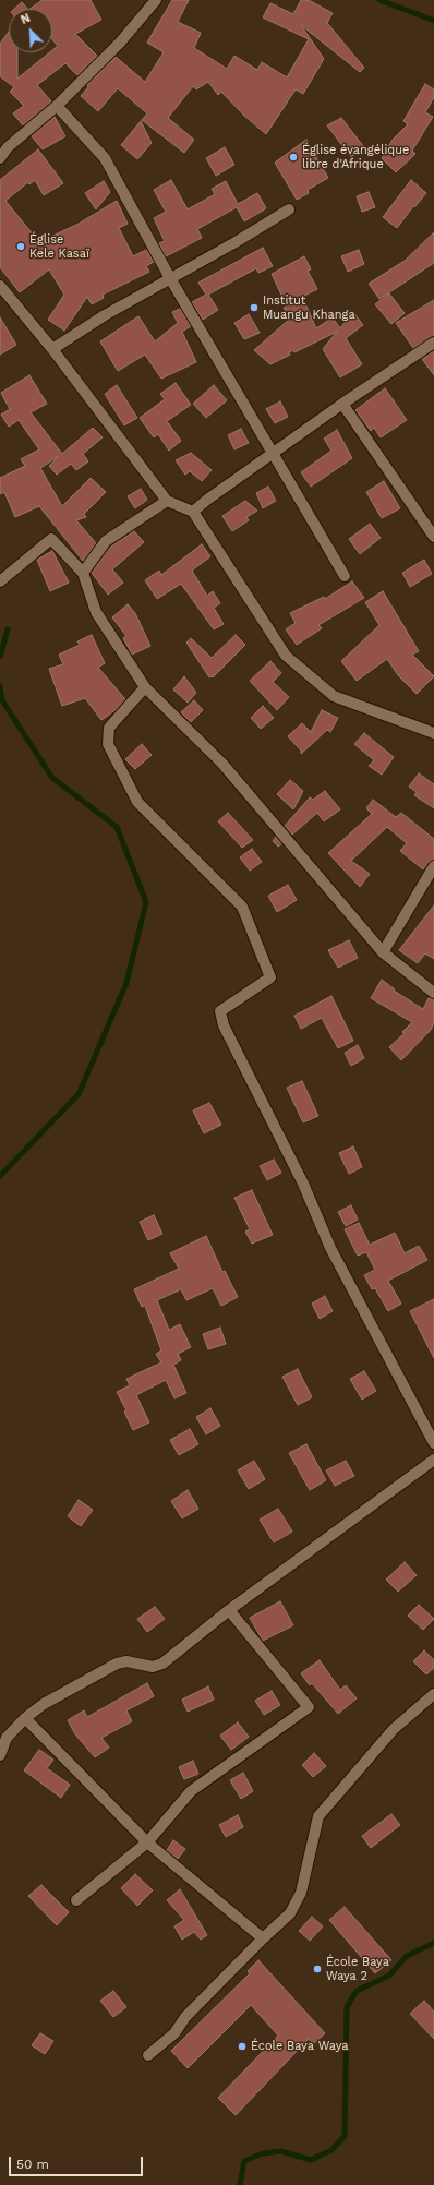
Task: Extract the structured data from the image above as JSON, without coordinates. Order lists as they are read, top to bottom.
{
  "places": [
    "Église évangélique libre d'Afrique",
    "Église Kele Kasaï",
    "Institut Muangu Khanga",
    "École Baya Waya 2",
    "École Baya Waya"
  ],
  "scale_bar": "50 m",
  "north": "top left"
}
